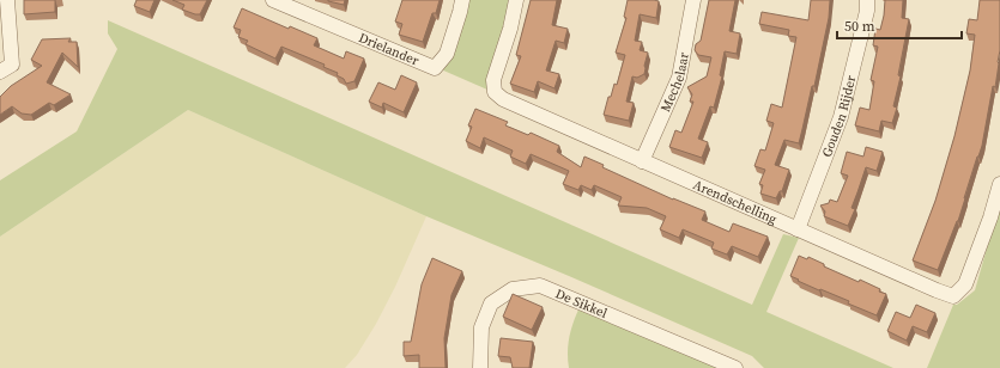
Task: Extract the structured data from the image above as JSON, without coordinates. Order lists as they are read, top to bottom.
{
  "streets": {
    "street": [
      "Drielander",
      "Mechelaar",
      "Gouden Rijder",
      "Arendschelling",
      "De Sikkel"
    ]
  },
  "crossings": [
    ["Mechelaar", "Arendschelling"],
    ["Gouden Rijder", "Arendschelling"]
  ],
  "scale_bar": "50 m"
}
